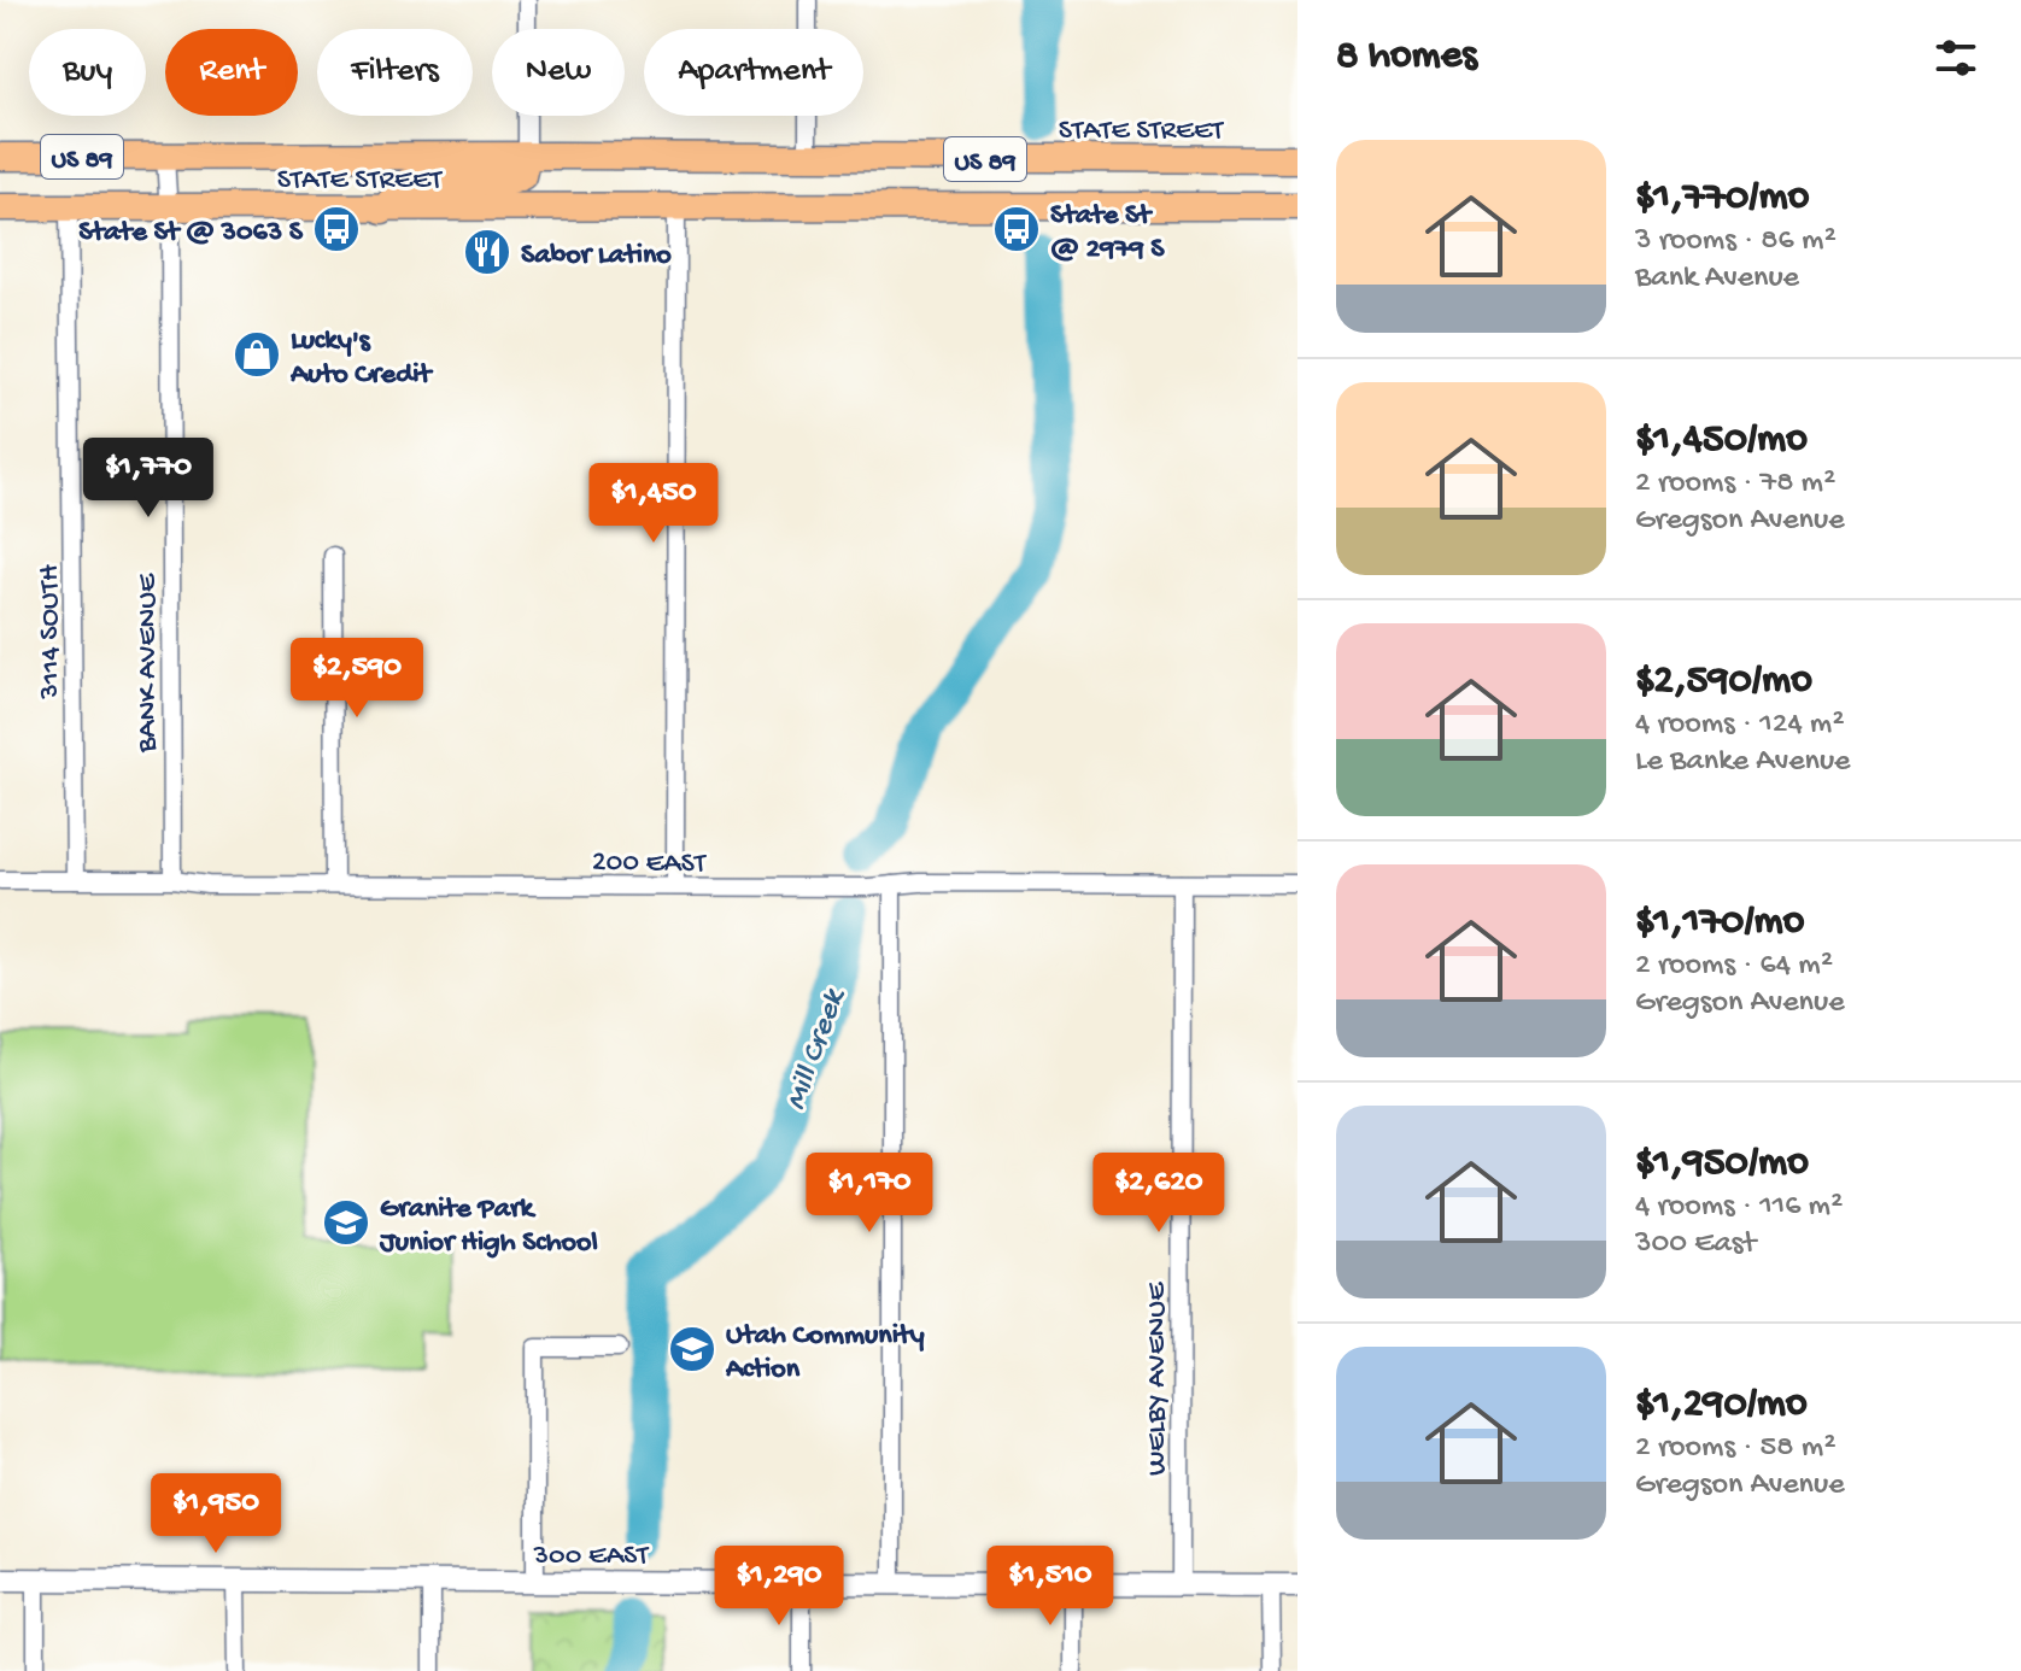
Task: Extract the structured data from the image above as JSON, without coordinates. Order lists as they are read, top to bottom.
{
  "streets": {
    "main road": ["STATE STREET", "US 89"],
    "street": [
      "3114 SOUTH",
      "BANK AVENUE",
      "200 EAST",
      "WELBY AVENUE",
      "300 EAST"
    ]
  },
  "crossings": [
    ["STATE STREET", "3114 SOUTH"],
    ["STATE STREET", "BANK AVENUE"],
    ["3114 SOUTH", "200 EAST"],
    ["BANK AVENUE", "200 EAST"],
    ["200 EAST", "WELBY AVENUE"],
    ["WELBY AVENUE", "300 EAST"]
  ],
  "water": ["Mill Creek"],
  "places": {
    "bus stop": ["State St @ 3063 S", "State St @ 2979 S"],
    "restaurant": ["Sabor Latino"],
    "shop": ["Lucky's Auto Credit"],
    "school or university": ["Granite Park Junior High School", "Utah Community Action"]
  },
  "page": {
    "heading": "8 homes",
    "chip": [
      "Buy",
      "Rent",
      "Filters",
      "New",
      "Apartment"
    ],
    "list": [
      {
        "name": "$1,770/mo",
        "note": "3 rooms · 86 m² · Bank Avenue"
      },
      {
        "name": "$1,450/mo",
        "note": "2 rooms · 78 m² · Gregson Avenue"
      },
      {
        "name": "$2,590/mo",
        "note": "4 rooms · 124 m² · Le Banke Avenue"
      },
      {
        "name": "$1,170/mo",
        "note": "2 rooms · 64 m² · Gregson Avenue"
      },
      {
        "name": "$1,950/mo",
        "note": "4 rooms · 116 m² · 300 East"
      },
      {
        "name": "$1,290/mo",
        "note": "2 rooms · 58 m² · Gregson Avenue"
      }
    ],
    "price": [
      "$1,770",
      "$1,450",
      "$2,590",
      "$1,170",
      "$2,620",
      "$1,950",
      "$1,290",
      "$1,510"
    ]
  }
}
